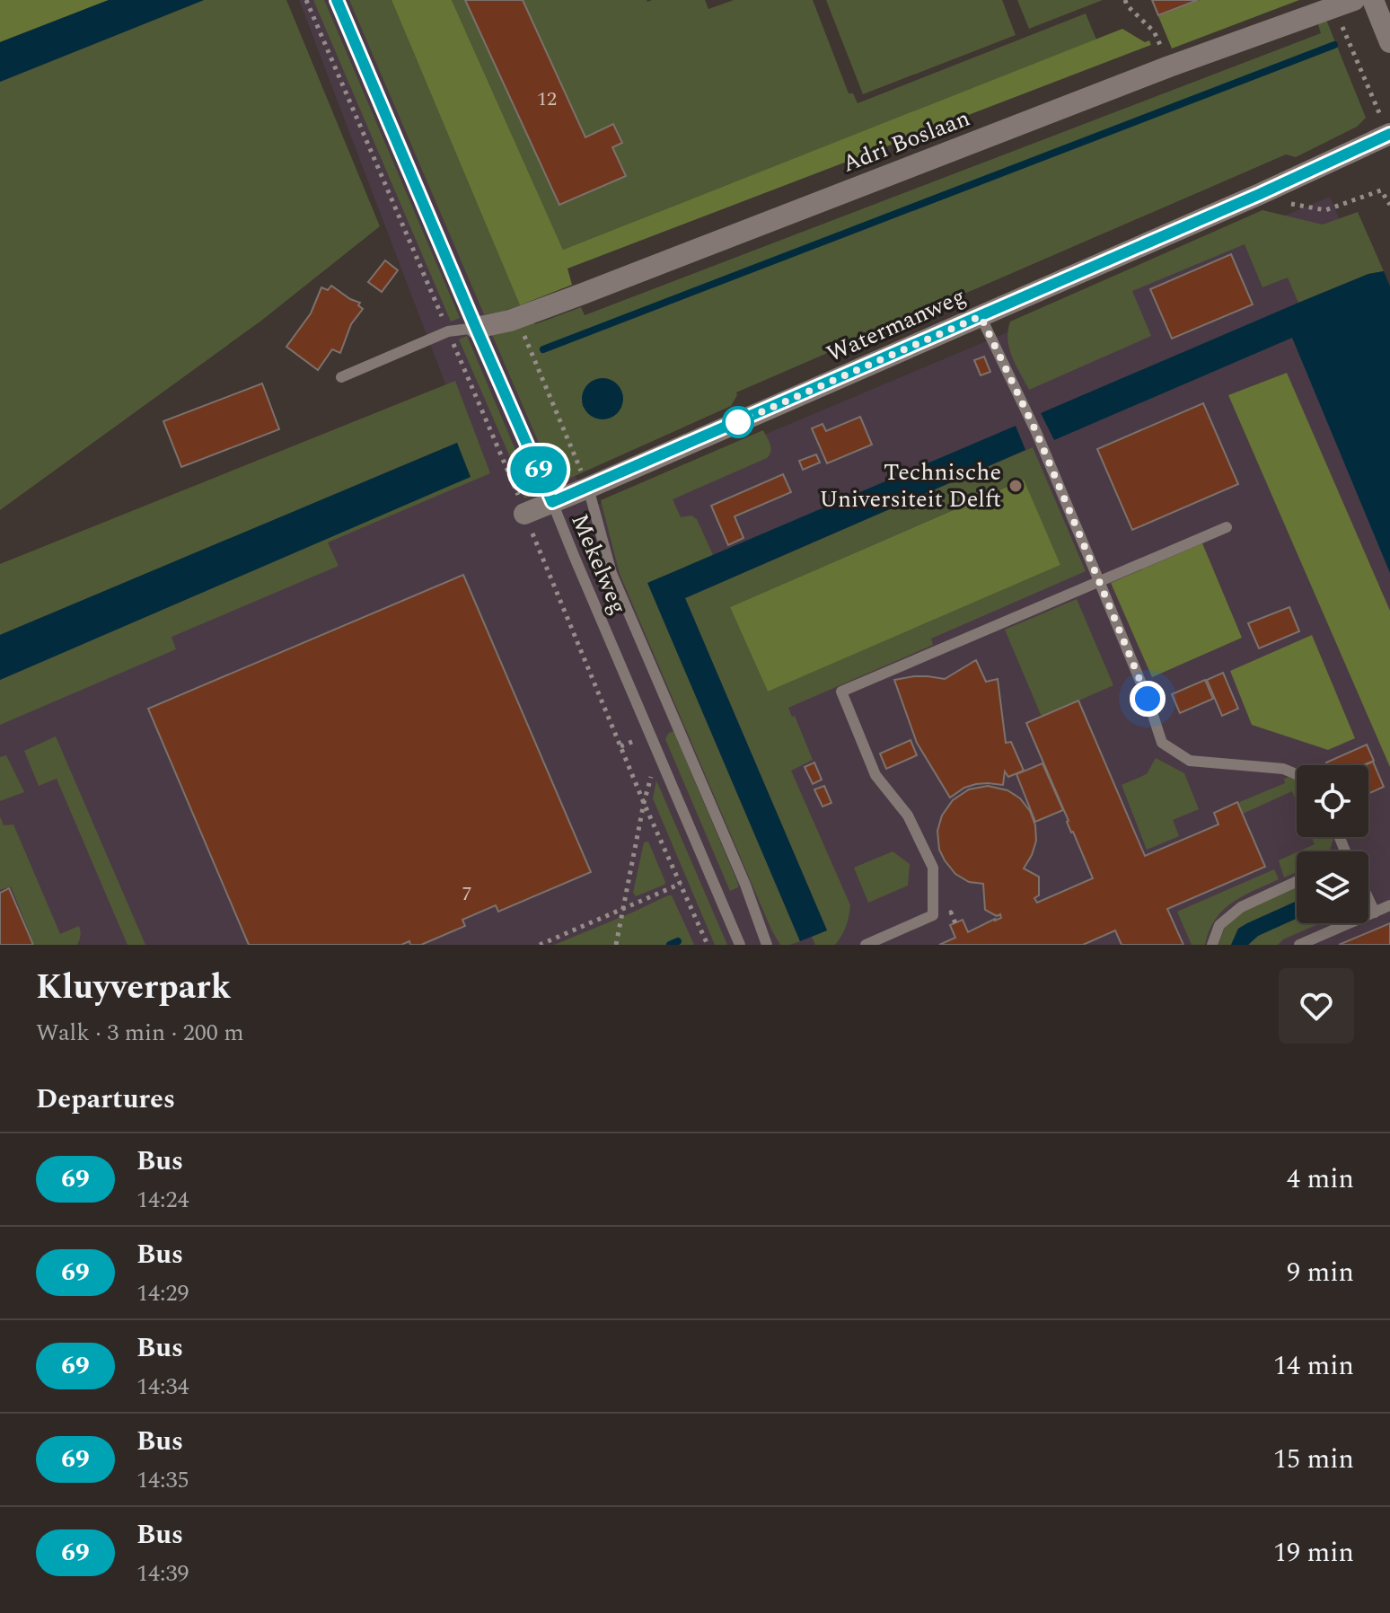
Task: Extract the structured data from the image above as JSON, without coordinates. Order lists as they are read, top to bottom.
{
  "streets": {
    "street": ["Adri Boslaan", "Watermanweg"],
    "lane": ["Mekelweg"]
  },
  "crossings": [
    ["Adri Boslaan", "Mekelweg"],
    ["Watermanweg", "Mekelweg"]
  ],
  "places": ["Technische Universiteit Delft"],
  "lines": ["bus line 69"],
  "house_numbers": ["12", "7"],
  "page": {
    "on_map": "69",
    "heading": [
      ["Kluyverpark", "Walk · 3 min · 200 m"],
      "Departures"
    ],
    "list": [
      {
        "mark": "69",
        "name": "Bus",
        "note": "14:24",
        "value": "4 min"
      },
      {
        "mark": "69",
        "name": "Bus",
        "note": "14:29",
        "value": "9 min"
      },
      {
        "mark": "69",
        "name": "Bus",
        "note": "14:34",
        "value": "14 min"
      },
      {
        "mark": "69",
        "name": "Bus",
        "note": "14:35",
        "value": "15 min"
      },
      {
        "mark": "69",
        "name": "Bus",
        "note": "14:39",
        "value": "19 min"
      }
    ]
  }
}
